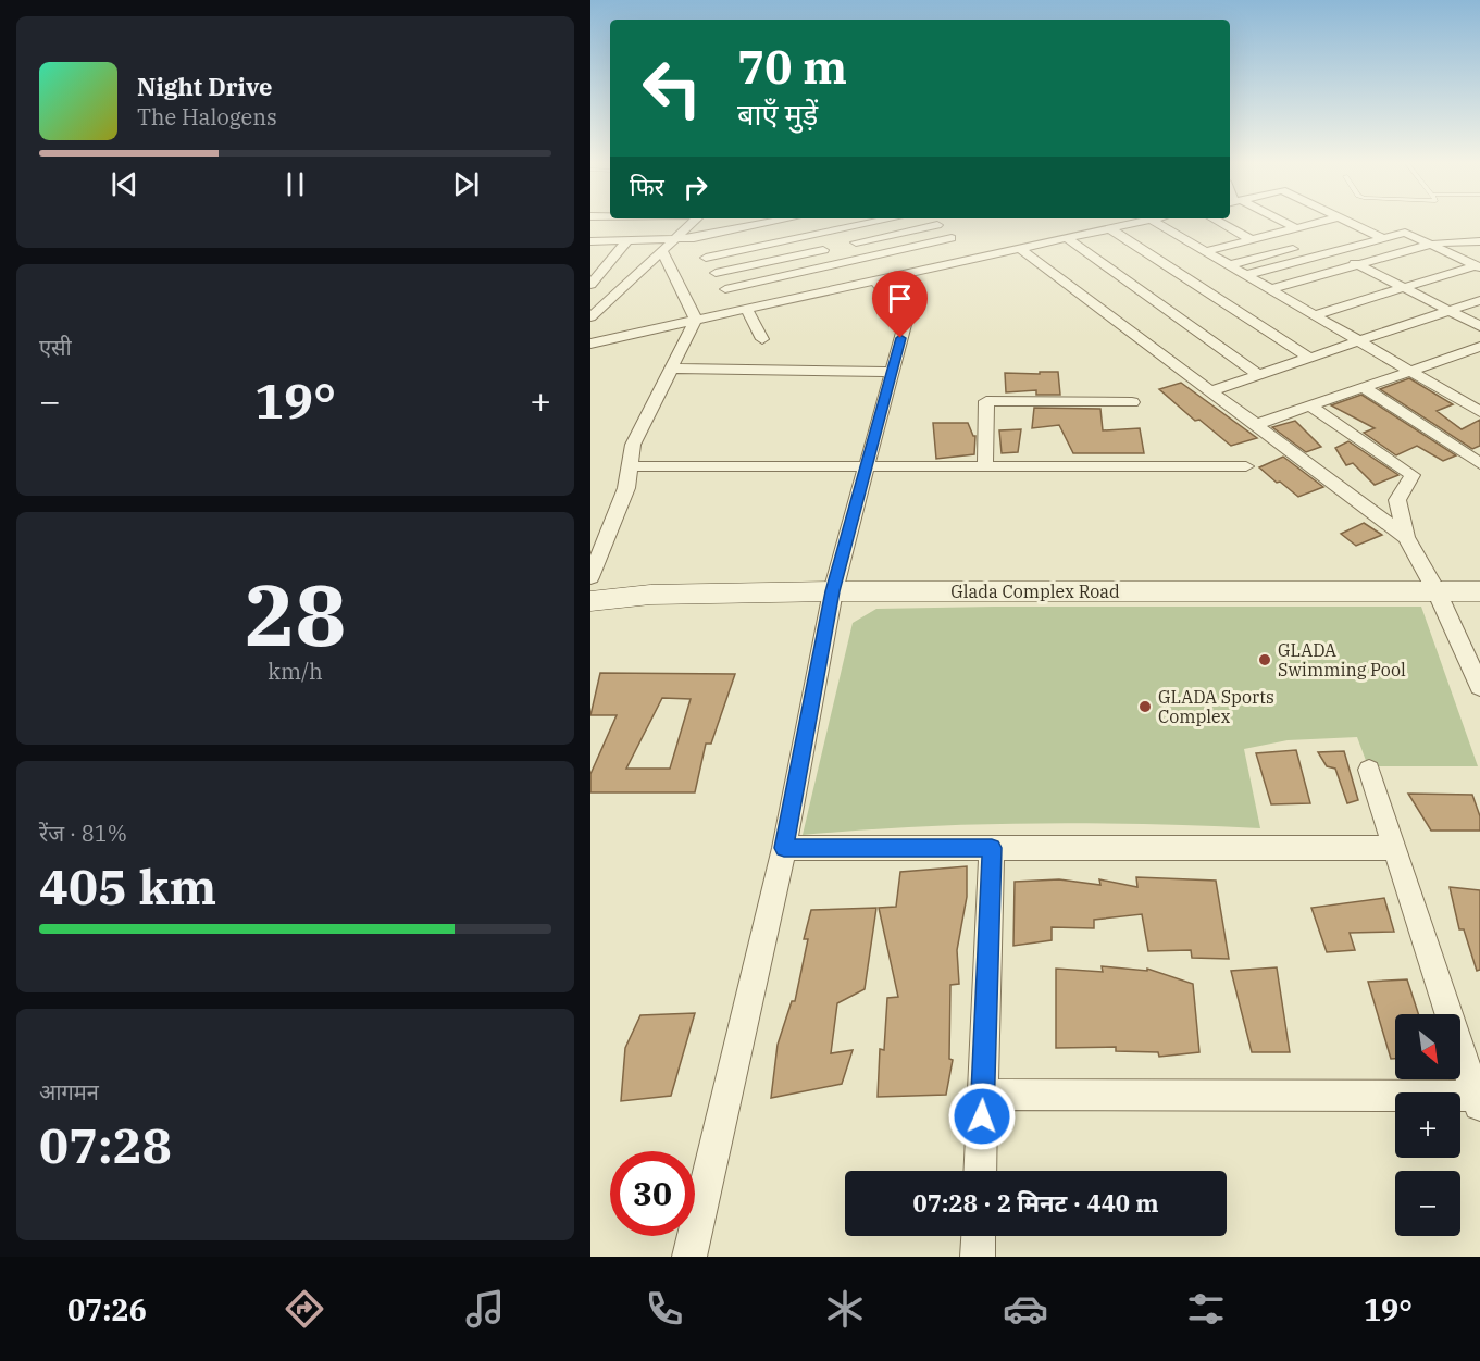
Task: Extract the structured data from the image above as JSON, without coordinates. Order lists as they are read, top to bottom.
{
  "streets": {
    "street": ["Glada Complex Road"]
  },
  "places": ["GLADA Swimming Pool", "GLADA Sports Complex"],
  "north": "bottom right",
  "page": {
    "turn": ["70 m", "बाएँ मुड़ें"],
    "song": ["Night Drive", "The Halogens"],
    "then": "फिर",
    "tile": [
      "एसी",
      ["28", "km/h"],
      ["रेंज · 81%", "405 km"],
      ["आगमन", "07:28"]
    ],
    "heat": ["−", "19°", "+"],
    "map_buttons": ["+", "−"],
    "limit": "30",
    "trip": "07:28 · 2 मिनट · 440 m",
    "tabs": ["07:26", "19°"]
  }
}
